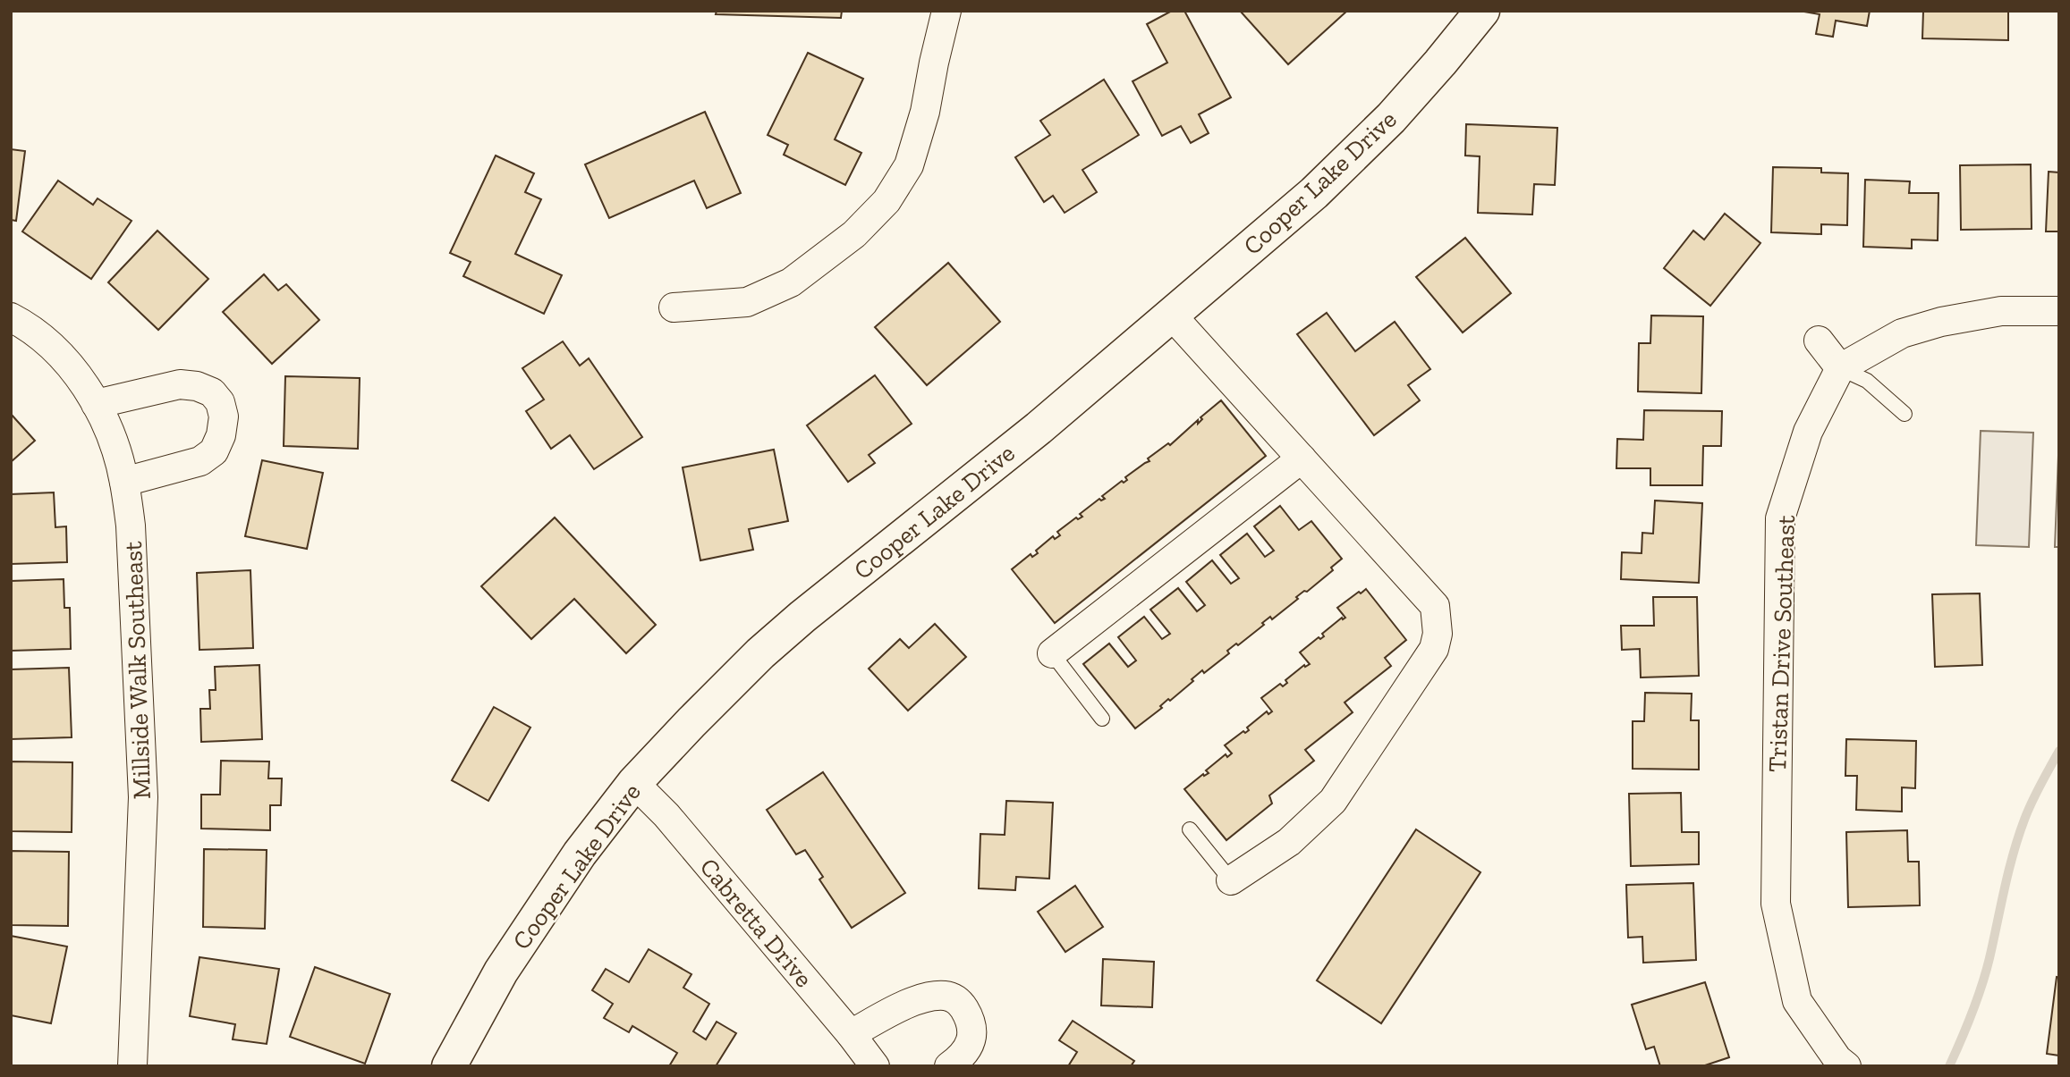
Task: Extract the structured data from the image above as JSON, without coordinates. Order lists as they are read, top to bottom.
{
  "streets": {
    "street": [
      "Cooper Lake Drive",
      "Tristan Drive Southeast",
      "Millside Walk Southeast",
      "Cabretta Drive"
    ]
  },
  "crossings": [
    ["Cooper Lake Drive", "Cabretta Drive"]
  ]
}
